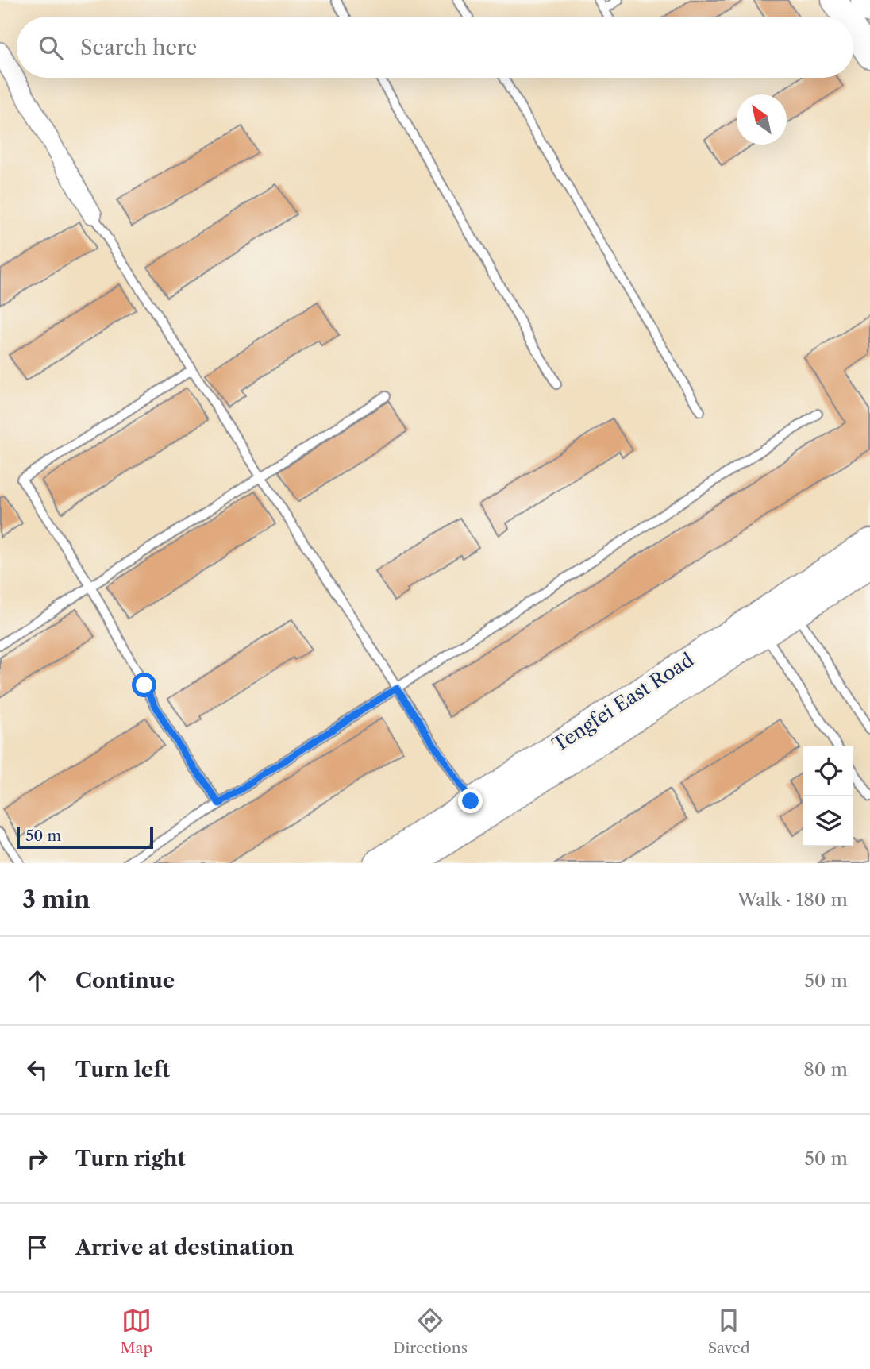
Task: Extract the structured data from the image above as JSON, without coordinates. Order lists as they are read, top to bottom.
{
  "streets": {
    "street": ["Tengfei East Road"]
  },
  "scale_bar": "50 m",
  "north": "top left",
  "page": {
    "search": "Search here",
    "scale": "50 m",
    "heading": ["3 min", "Walk · 180 m"],
    "list": [
      ["Continue", "50 m"],
      ["Turn left", "80 m"],
      ["Turn right", "50 m"],
      "Arrive at destination"
    ],
    "nav": ["Map", "Directions", "Saved"]
  }
}
